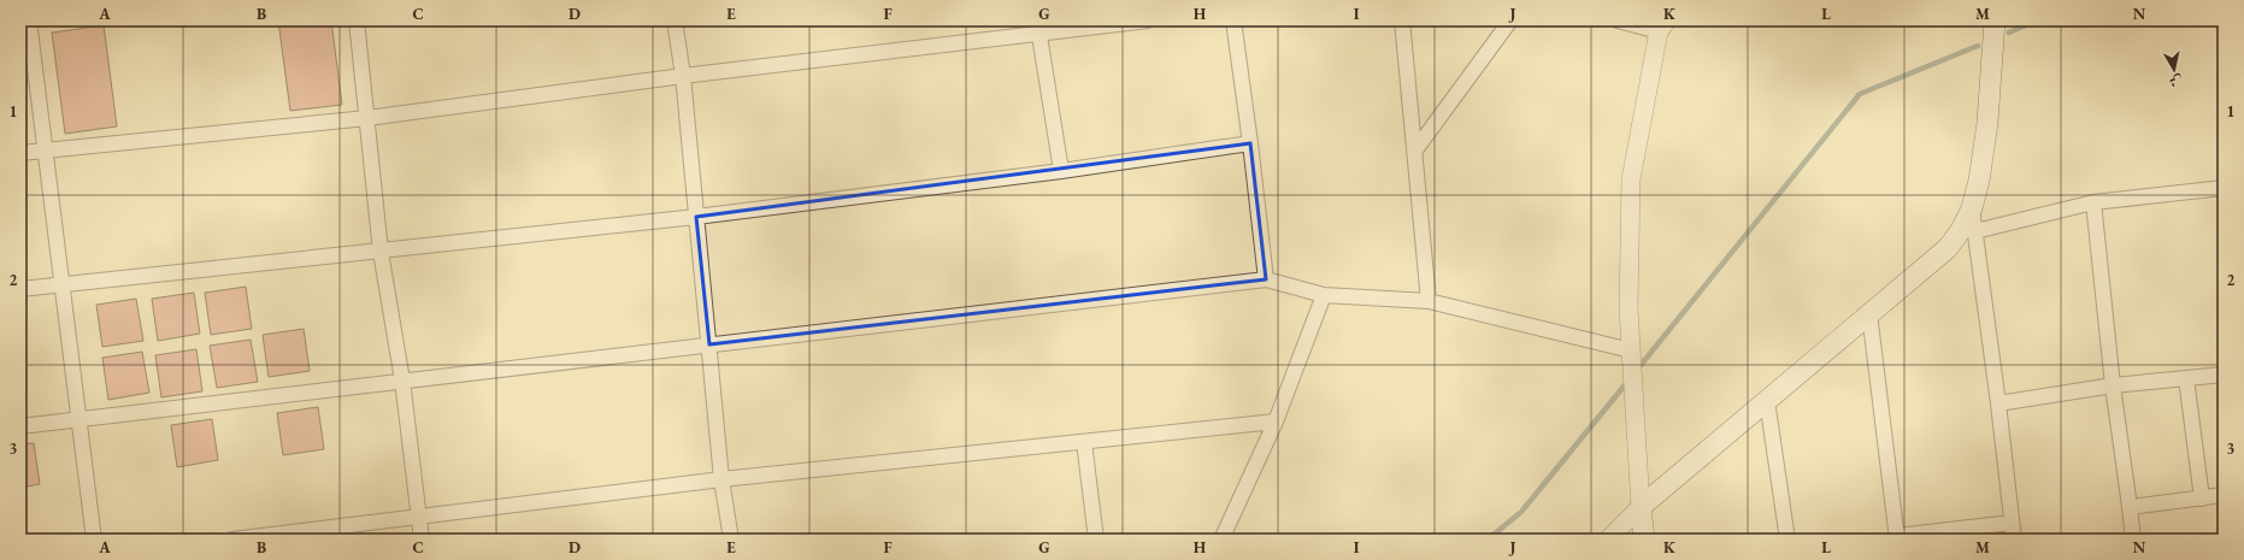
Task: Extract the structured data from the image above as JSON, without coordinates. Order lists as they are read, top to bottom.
{
  "north": "bottom",
  "grid": {
    "columns": [
      "A",
      "B",
      "C",
      "D",
      "E",
      "F",
      "G",
      "H",
      "I",
      "J",
      "K",
      "L",
      "M",
      "N"
    ],
    "rows": ["1", "2", "3"]
  }
}
